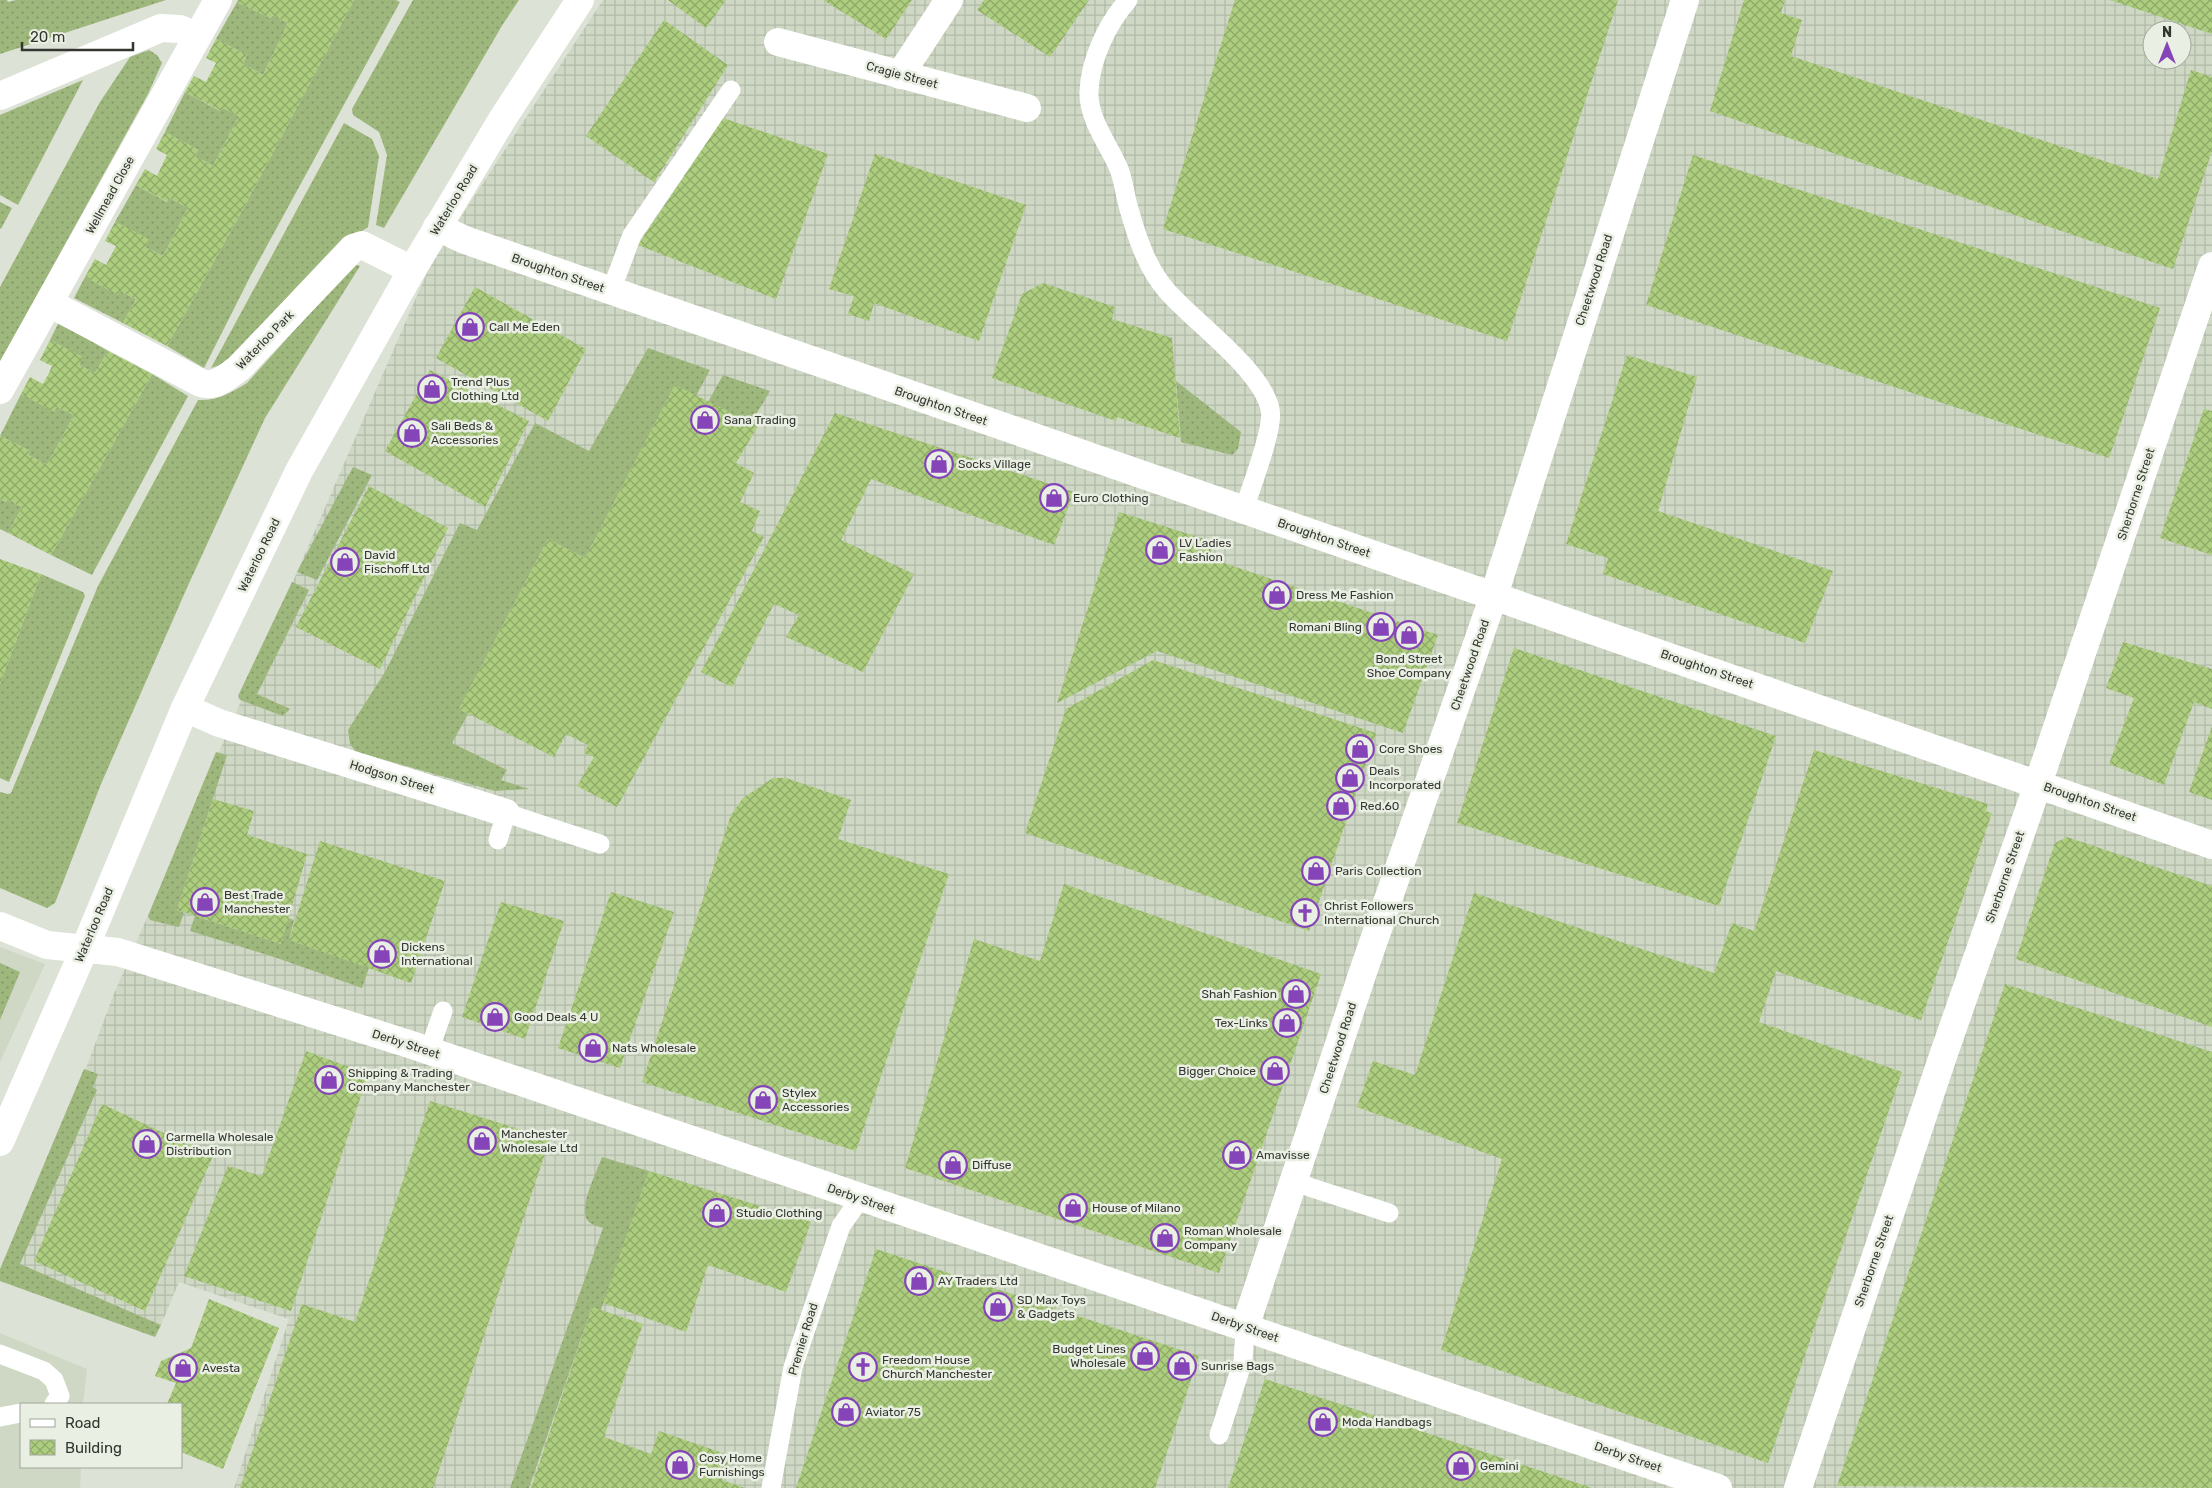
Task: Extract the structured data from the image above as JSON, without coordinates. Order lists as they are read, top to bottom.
{
  "streets": {
    "street": [
      "Cragie Street",
      "Wellmead Close",
      "Waterloo Road",
      "Broughton Street",
      "Cheetwood Road",
      "Waterloo Park",
      "Sherborne Street",
      "Hodgson Street",
      "Derby Street"
    ],
    "lane": ["Premier Road"]
  },
  "crossings": [
    ["Wellmead Close", "Waterloo Park"],
    ["Waterloo Road", "Broughton Street"],
    ["Waterloo Road", "Waterloo Park"],
    ["Waterloo Road", "Hodgson Street"],
    ["Waterloo Road", "Derby Street"],
    ["Broughton Street", "Cheetwood Road"],
    ["Broughton Street", "Sherborne Street"],
    ["Cheetwood Road", "Derby Street"],
    ["Derby Street", "Premier Road"]
  ],
  "places": {
    "shop": [
      "Call Me Eden",
      "Trend Plus Clothing Ltd",
      "Sana Trading",
      "Sali Beds & Accessories",
      "Socks Village",
      "Euro Clothing",
      "LV Ladies Fashion",
      "David Fischoff Ltd",
      "Dress Me Fashion",
      "Romani Bling",
      "Bond Street Shoe Company",
      "Core Shoes",
      "Deals Incorporated",
      "Red.60",
      "Paris Collection",
      "Best Trade Manchester",
      "Dickens International",
      "Shah Fashion",
      "Good Deals 4 U",
      "Tex-Links",
      "Nats Wholesale",
      "Bigger Choice",
      "Shipping & Trading Company Manchester",
      "Stylex Accessories",
      "Manchester Wholesale Ltd",
      "Carmella Wholesale Distribution",
      "Amavisse",
      "Diffuse",
      "House of Milano",
      "Studio Clothing",
      "Roman Wholesale Company",
      "AY Traders Ltd",
      "SD Max Toys & Gadgets",
      "Budget Lines Wholesale",
      "Sunrise Bags",
      "Avesta",
      "Aviator 75",
      "Moda Handbags",
      "Cosy Home Furnishings",
      "Gemini"
    ],
    "church": ["Christ Followers International Church", "Freedom House Church Manchester"]
  },
  "legend": ["Road", "Building"],
  "scale_bar": "20 m",
  "north": "top"
}
